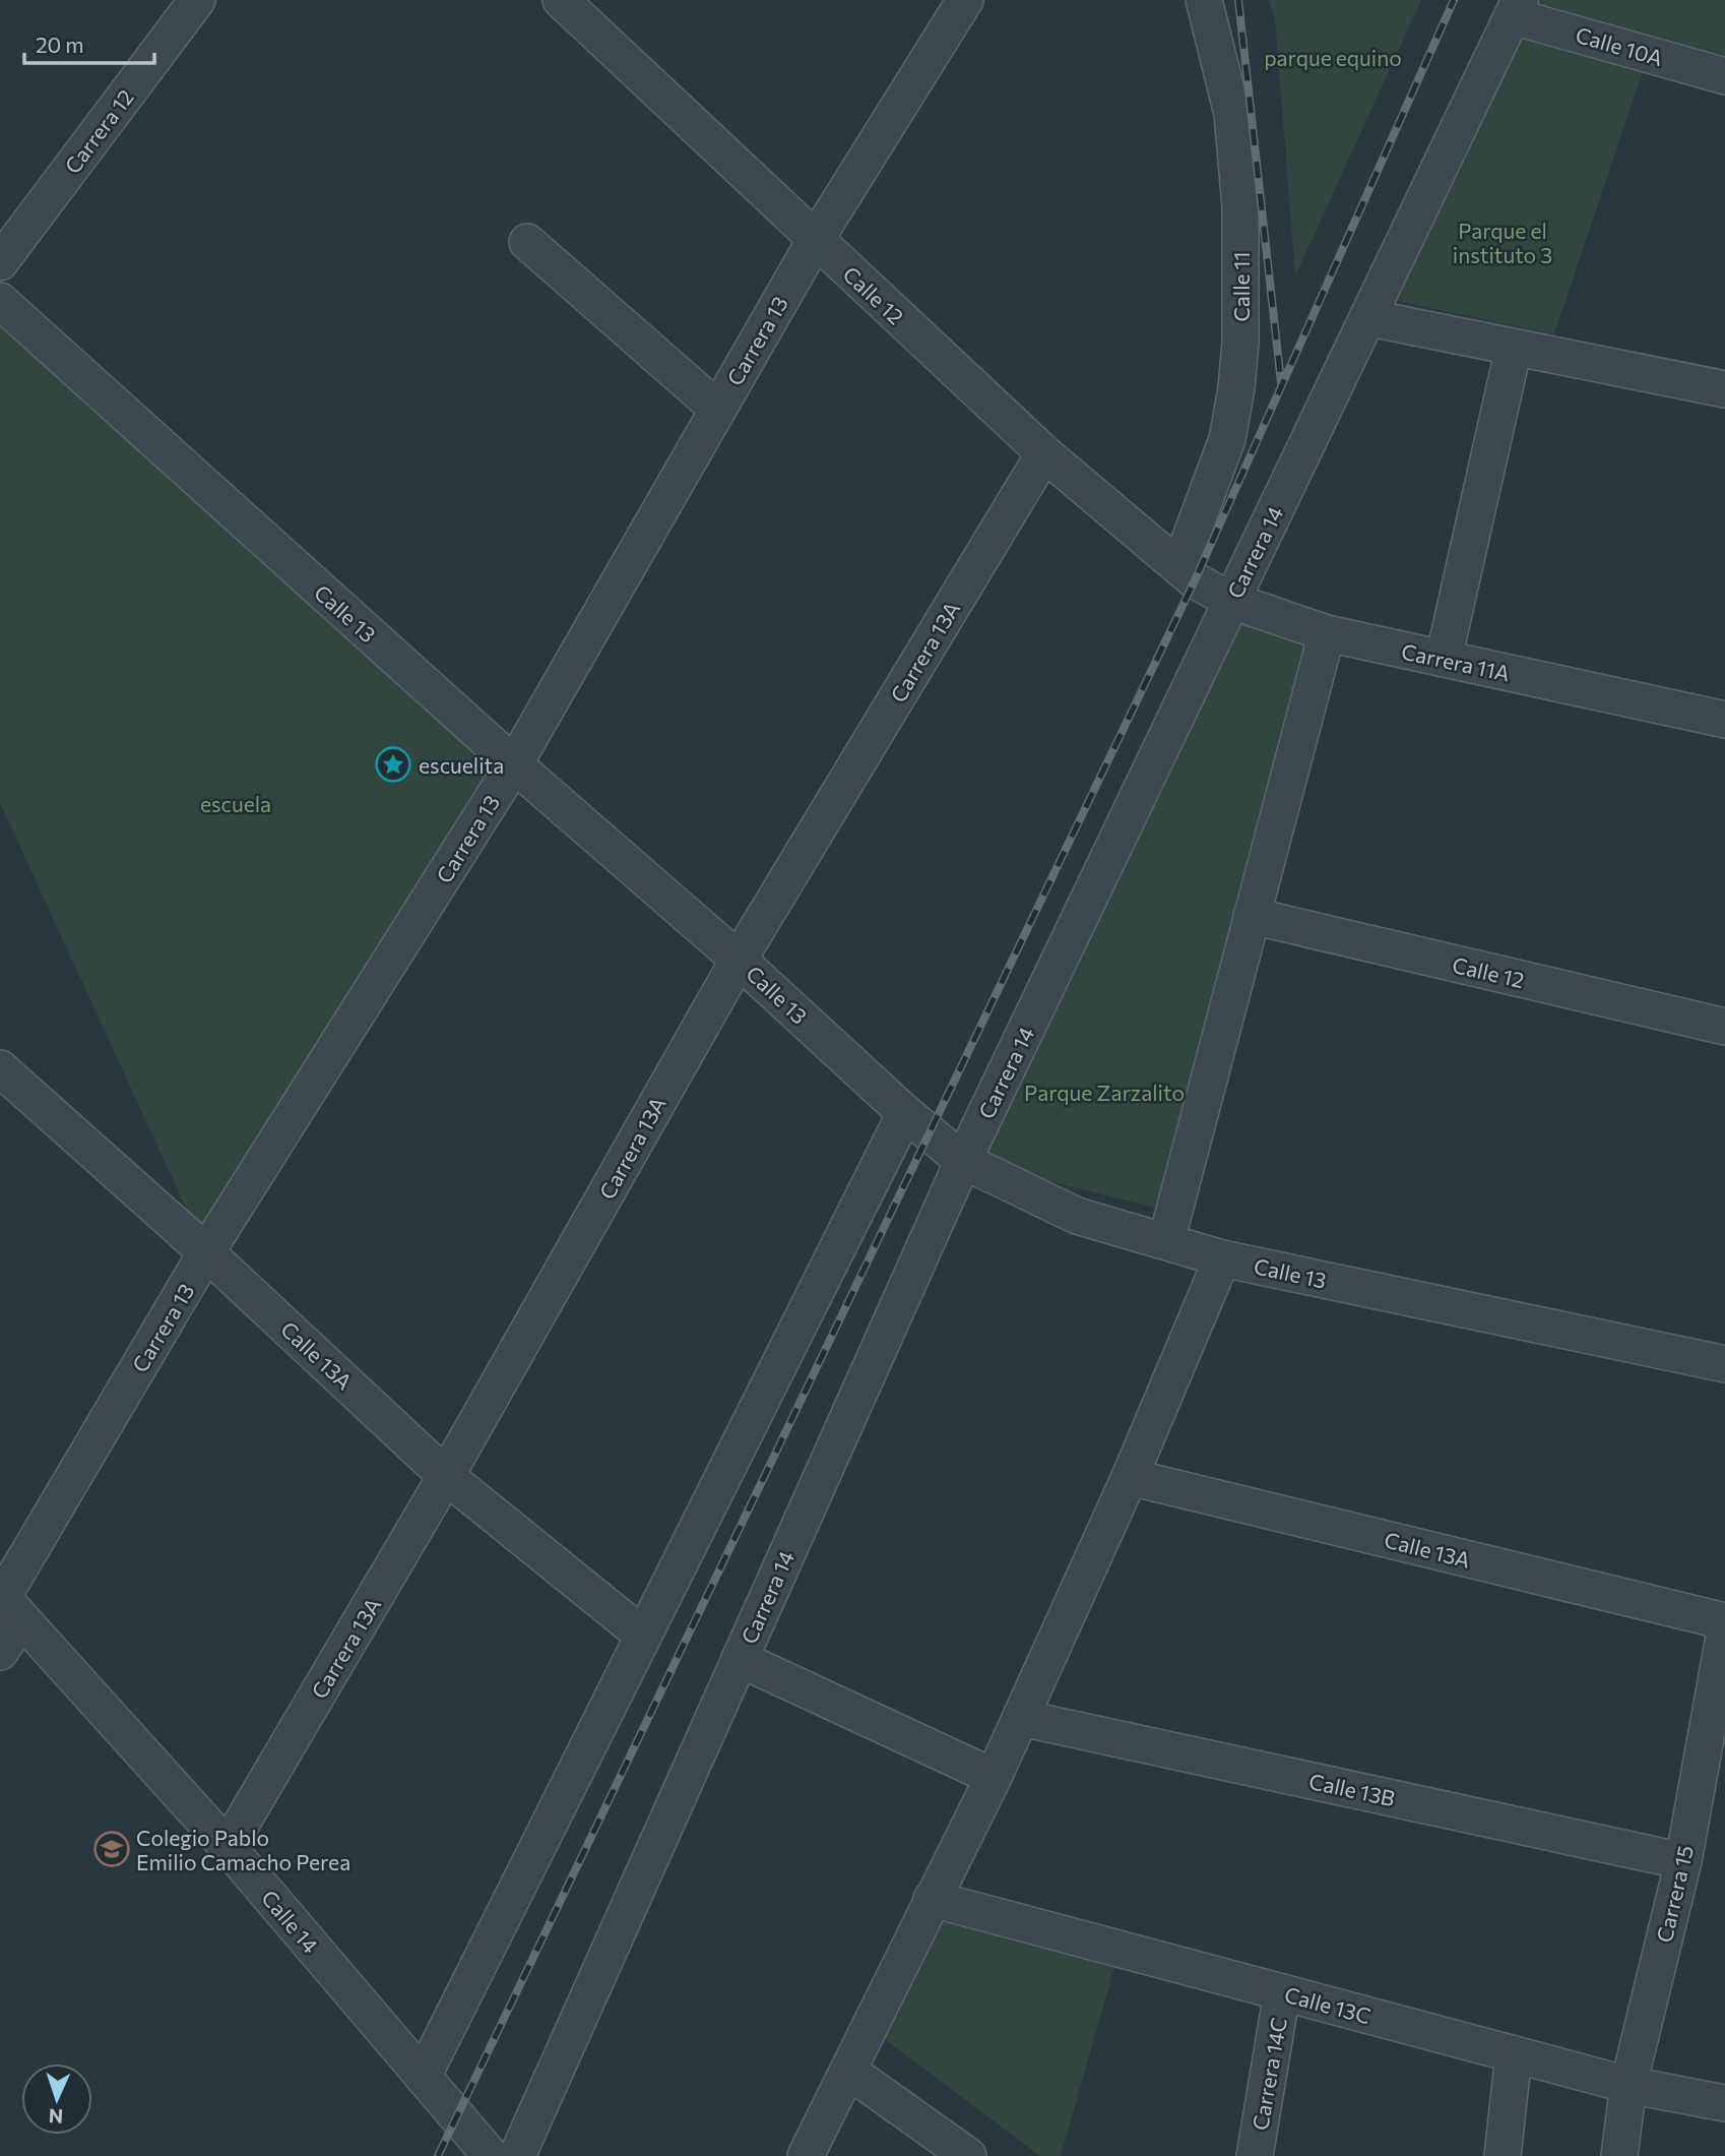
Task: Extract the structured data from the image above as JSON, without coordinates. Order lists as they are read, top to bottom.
{
  "streets": {
    "street": [
      "Calle 10A",
      "Carrera 12",
      "Calle 11",
      "Calle 12",
      "Carrera 13",
      "Carrera 14",
      "Calle 13",
      "Carrera 13A",
      "Carrera 11A",
      "Calle 13A",
      "Calle 13B",
      "Carrera 15",
      "Calle 14",
      "Calle 13C",
      "Carrera 14C"
    ]
  },
  "crossings": [
    ["Calle 10A", "Carrera 14"],
    ["Calle 11", "Calle 12"],
    ["Calle 11", "Carrera 11A"],
    ["Calle 12", "Carrera 13"],
    ["Calle 12", "Carrera 13A"],
    ["Calle 12", "Carrera 11A"],
    ["Carrera 13", "Calle 13"],
    ["Carrera 13", "Calle 13A"],
    ["Carrera 13", "Calle 14"],
    ["Carrera 14", "Calle 13"],
    ["Carrera 14", "Carrera 11A"],
    ["Calle 13", "Carrera 13A"],
    ["Carrera 13A", "Calle 13A"],
    ["Carrera 13A", "Calle 14"],
    ["Calle 13B", "Carrera 15"],
    ["Carrera 15", "Calle 13C"],
    ["Calle 13C", "Carrera 14C"]
  ],
  "parks": [
    "parque equino",
    "Parque el instituto 3",
    "escuela",
    "Parque Zarzalito"
  ],
  "places": {
    "place": ["escuelita"],
    "school or university": ["Colegio Pablo Emilio Camacho Perea"]
  },
  "scale_bar": "20 m",
  "north": "bottom"
}
